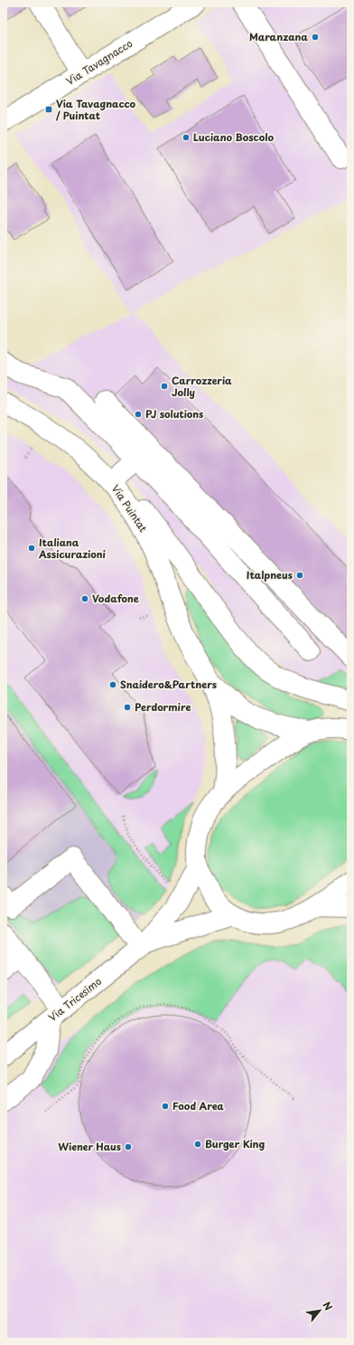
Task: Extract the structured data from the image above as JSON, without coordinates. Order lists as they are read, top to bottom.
{
  "streets": {
    "main road": ["Via Tavagnacco", "Via Puintat", "Via Tricesimo"]
  },
  "places": {
    "other": [
      "Maranzana",
      "Luciano Boscolo",
      "Carrozzeria Jolly",
      "PJ solutions",
      "Italiana Assicurazioni",
      "Italpneus",
      "Vodafone",
      "Snaidero&Partners",
      "Perdormire",
      "Food Area",
      "Burger King",
      "Wiener Haus"
    ],
    "transit": ["Via Tavagnacco / Puintat"]
  },
  "north": "top right"
}
